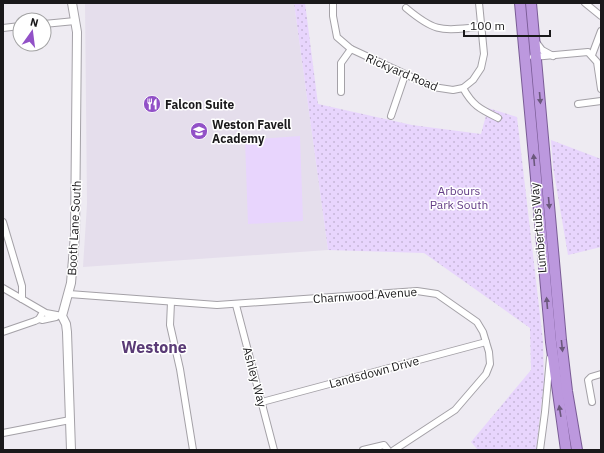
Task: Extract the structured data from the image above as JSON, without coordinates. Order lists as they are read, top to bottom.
{
  "streets": {
    "highway": ["Lumbertubs Way"],
    "street": [
      "Rickyard Road",
      "Booth Lane South",
      "Charnwood Avenue",
      "Landsdown Drive",
      "Ashley Way"
    ]
  },
  "crossings": [
    ["Booth Lane South", "Charnwood Avenue"],
    ["Charnwood Avenue", "Landsdown Drive"],
    ["Charnwood Avenue", "Ashley Way"],
    ["Landsdown Drive", "Ashley Way"]
  ],
  "districts": ["Westone"],
  "parks": ["Arbours Park South"],
  "places": {
    "restaurant": ["Falcon Suite"],
    "school or university": ["Weston Favell Academy"]
  },
  "scale_bar": "100 m",
  "north": "top"
}
